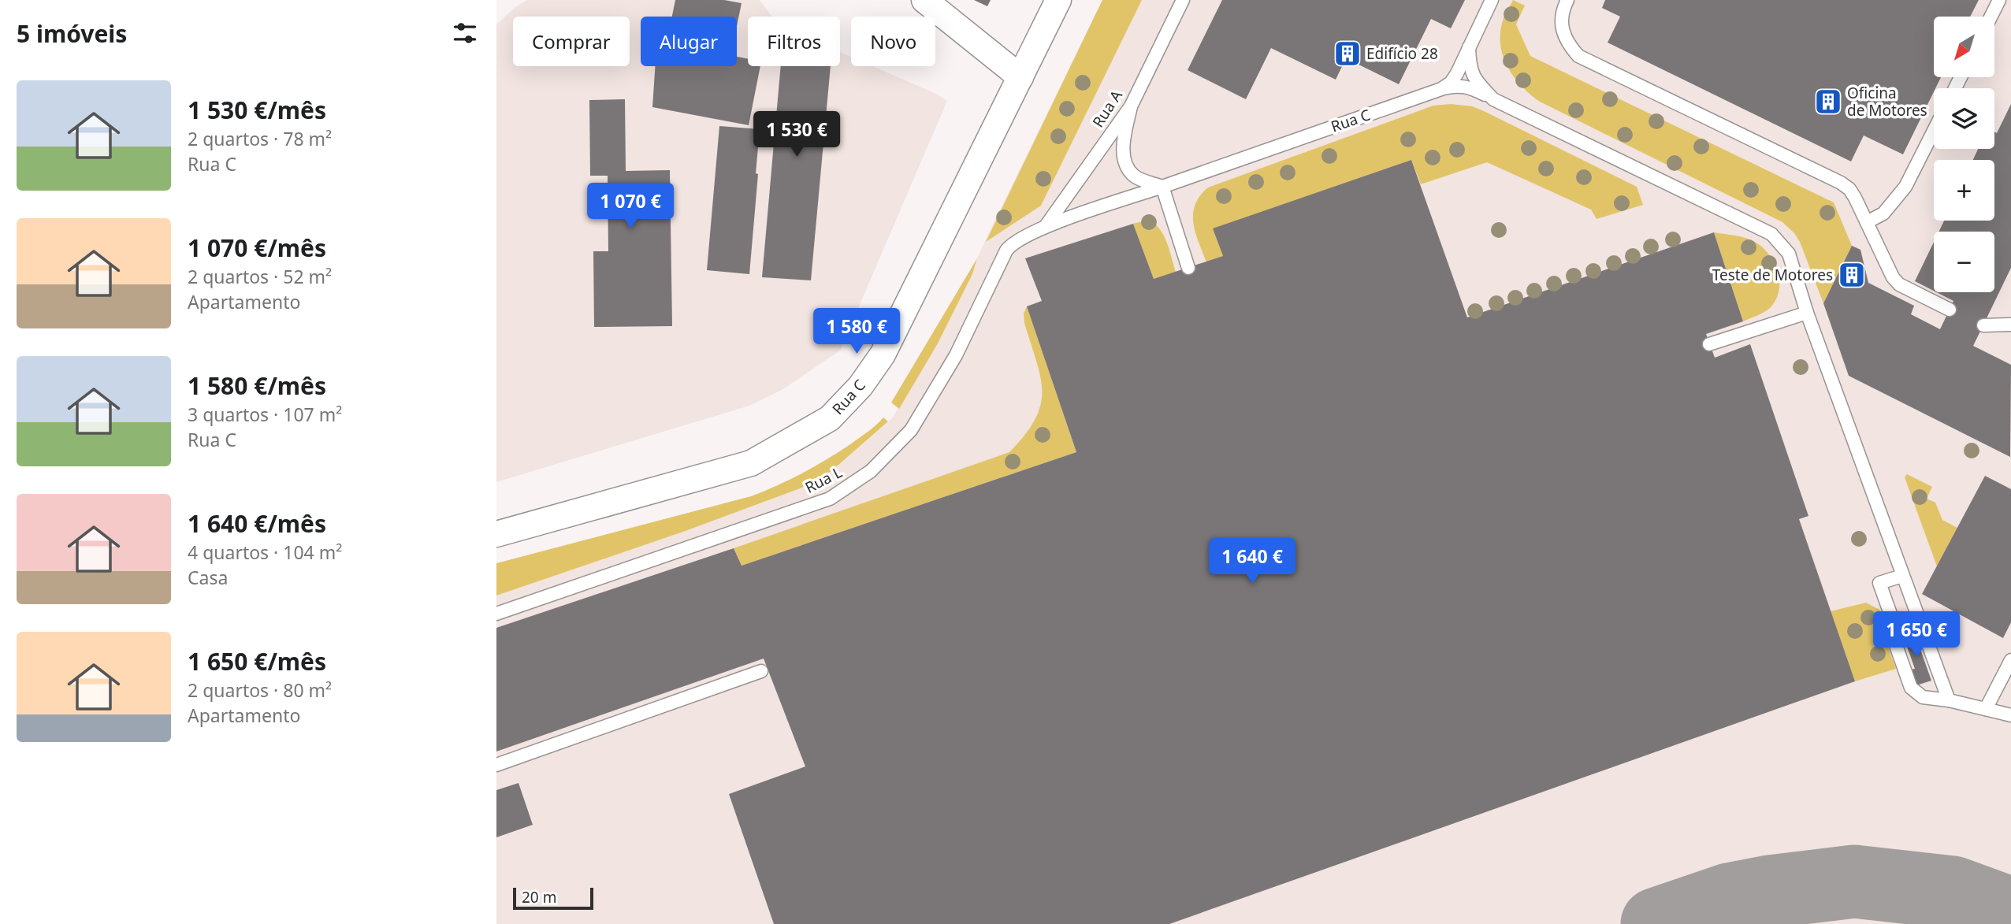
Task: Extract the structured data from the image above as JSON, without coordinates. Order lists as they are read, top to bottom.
{
  "streets": {
    "street": ["Rua C"],
    "lane": ["Rua A", "Rua L"]
  },
  "crossings": [
    ["Rua A", "Rua C"],
    ["Rua A", "Rua L"],
    ["Rua C", "Rua L"]
  ],
  "places": {
    "building": ["Edifício 28", "Oficina de Motores", "Teste de Motores"]
  },
  "scale_bar": "20 m",
  "north": "bottom left",
  "page": {
    "heading": "5 imóveis",
    "map_buttons": ["+", "−"],
    "chip": [
      "Comprar",
      "Alugar",
      "Filtros",
      "Novo"
    ],
    "list": [
      {
        "name": "1 530 €/mês",
        "note": "2 quartos · 78 m² · Rua C"
      },
      {
        "name": "1 070 €/mês",
        "note": "2 quartos · 52 m² · Apartamento"
      },
      {
        "name": "1 580 €/mês",
        "note": "3 quartos · 107 m² · Rua C"
      },
      {
        "name": "1 640 €/mês",
        "note": "4 quartos · 104 m² · Casa"
      },
      {
        "name": "1 650 €/mês",
        "note": "2 quartos · 80 m² · Apartamento"
      }
    ],
    "price": [
      "1 530 €",
      "1 070 €",
      "1 580 €",
      "1 640 €",
      "1 650 €"
    ],
    "scale": "20 m"
  }
}
